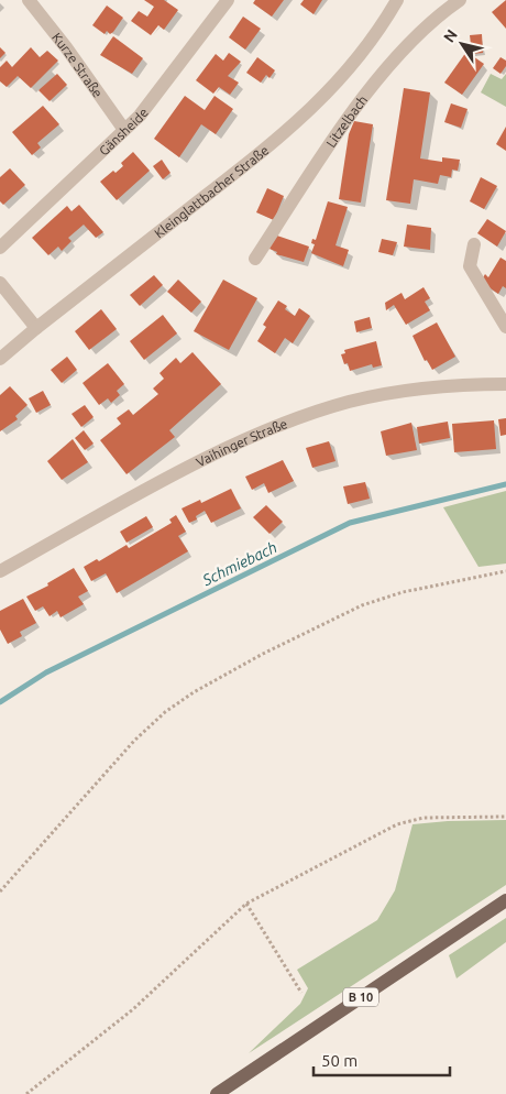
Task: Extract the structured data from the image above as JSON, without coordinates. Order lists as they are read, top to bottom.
{
  "streets": {
    "main road": ["B 10"],
    "street": [
      "Kurze Straße",
      "Litzelbach",
      "Gänsheide",
      "Kleinglattbacher Straße",
      "Vaihinger Straße"
    ]
  },
  "crossings": [
    ["Kurze Straße", "Gänsheide"]
  ],
  "water": ["Schmiebach"],
  "scale_bar": "50 m",
  "north": "top left"
}
